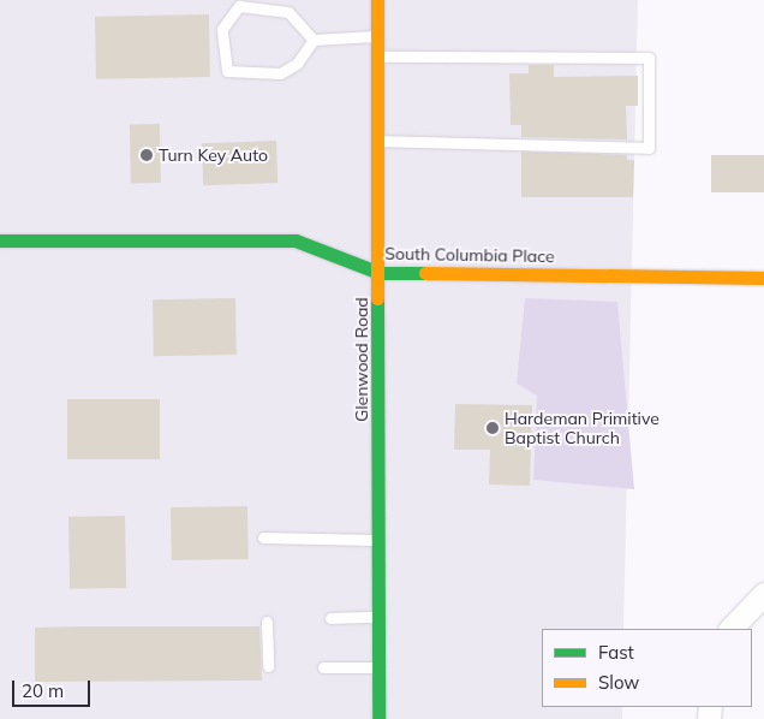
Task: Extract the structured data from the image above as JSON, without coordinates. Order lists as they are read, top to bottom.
{
  "streets": {
    "street": ["South Columbia Place", "Glenwood Road"]
  },
  "crossings": [
    ["South Columbia Place", "Glenwood Road"]
  ],
  "places": ["Turn Key Auto", "Hardeman Primitive Baptist Church"],
  "legend": ["Fast", "Slow"],
  "scale_bar": "20 m"
}
